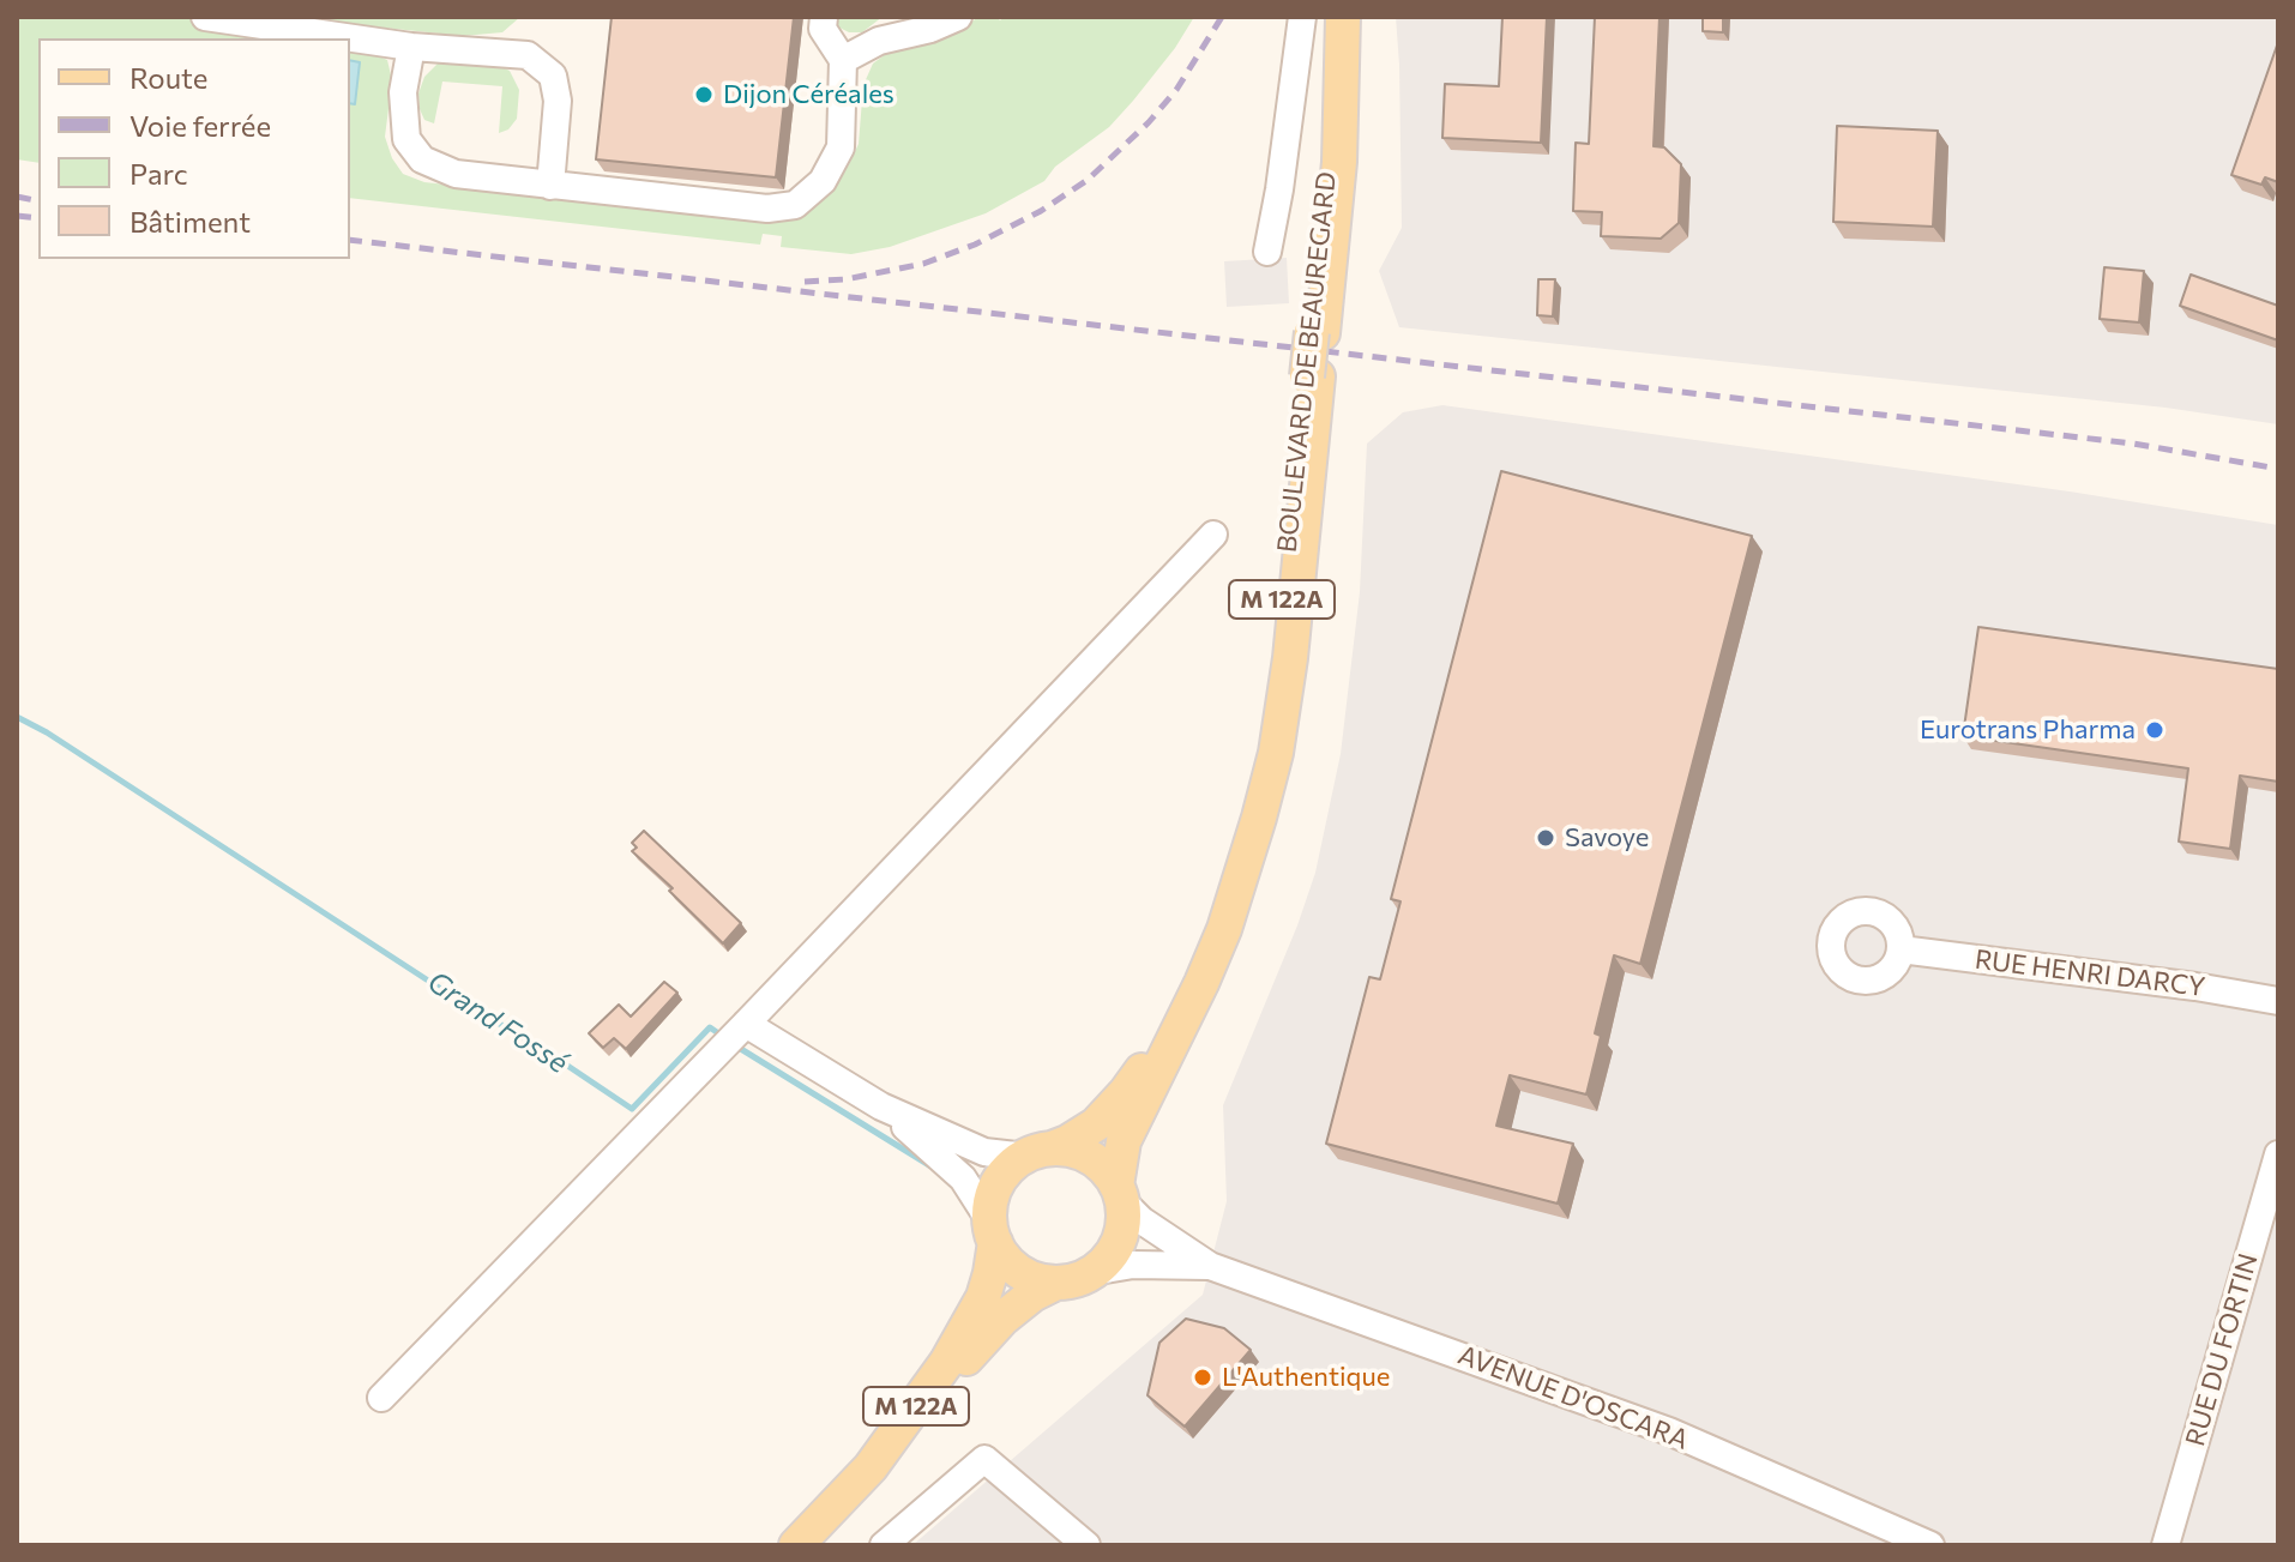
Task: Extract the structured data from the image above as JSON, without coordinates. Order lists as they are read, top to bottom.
{
  "streets": {
    "main road": ["BOULEVARD DE BEAUREGARD", "M 122A"],
    "street": ["RUE HENRI DARCY", "RUE DU FORTIN", "AVENUE D'OSCARA"]
  },
  "crossings": [
    ["BOULEVARD DE BEAUREGARD", "M 122A"],
    ["M 122A", "AVENUE D'OSCARA"]
  ],
  "water": ["Grand Fossé"],
  "places": [
    "Dijon Céréales",
    "Eurotrans Pharma",
    "Savoye",
    "L'Authentique"
  ],
  "legend": [
    "Route",
    "Voie ferrée",
    "Parc",
    "Bâtiment"
  ]
}
